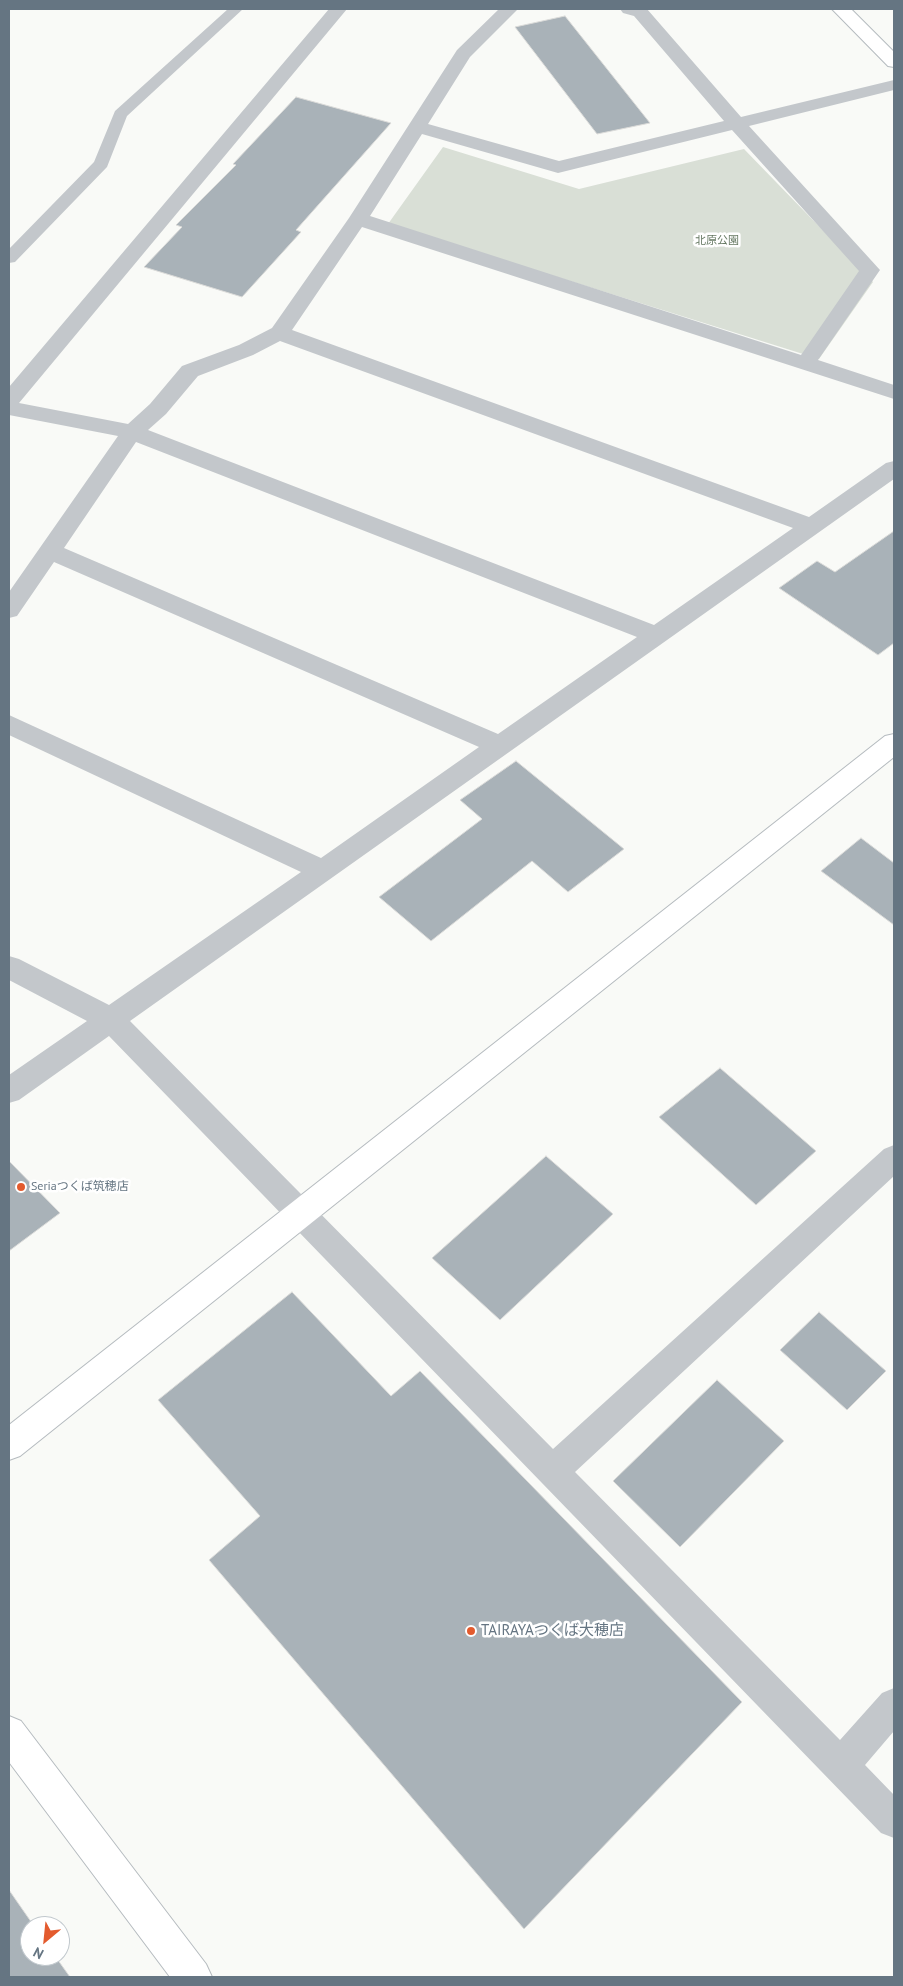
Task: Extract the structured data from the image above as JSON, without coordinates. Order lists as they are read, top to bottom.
{
  "parks": ["北原公園"],
  "places": ["Seriaつくば筑穂店", "TAIRAYAつくば大穂店"],
  "north": "bottom left"
}
